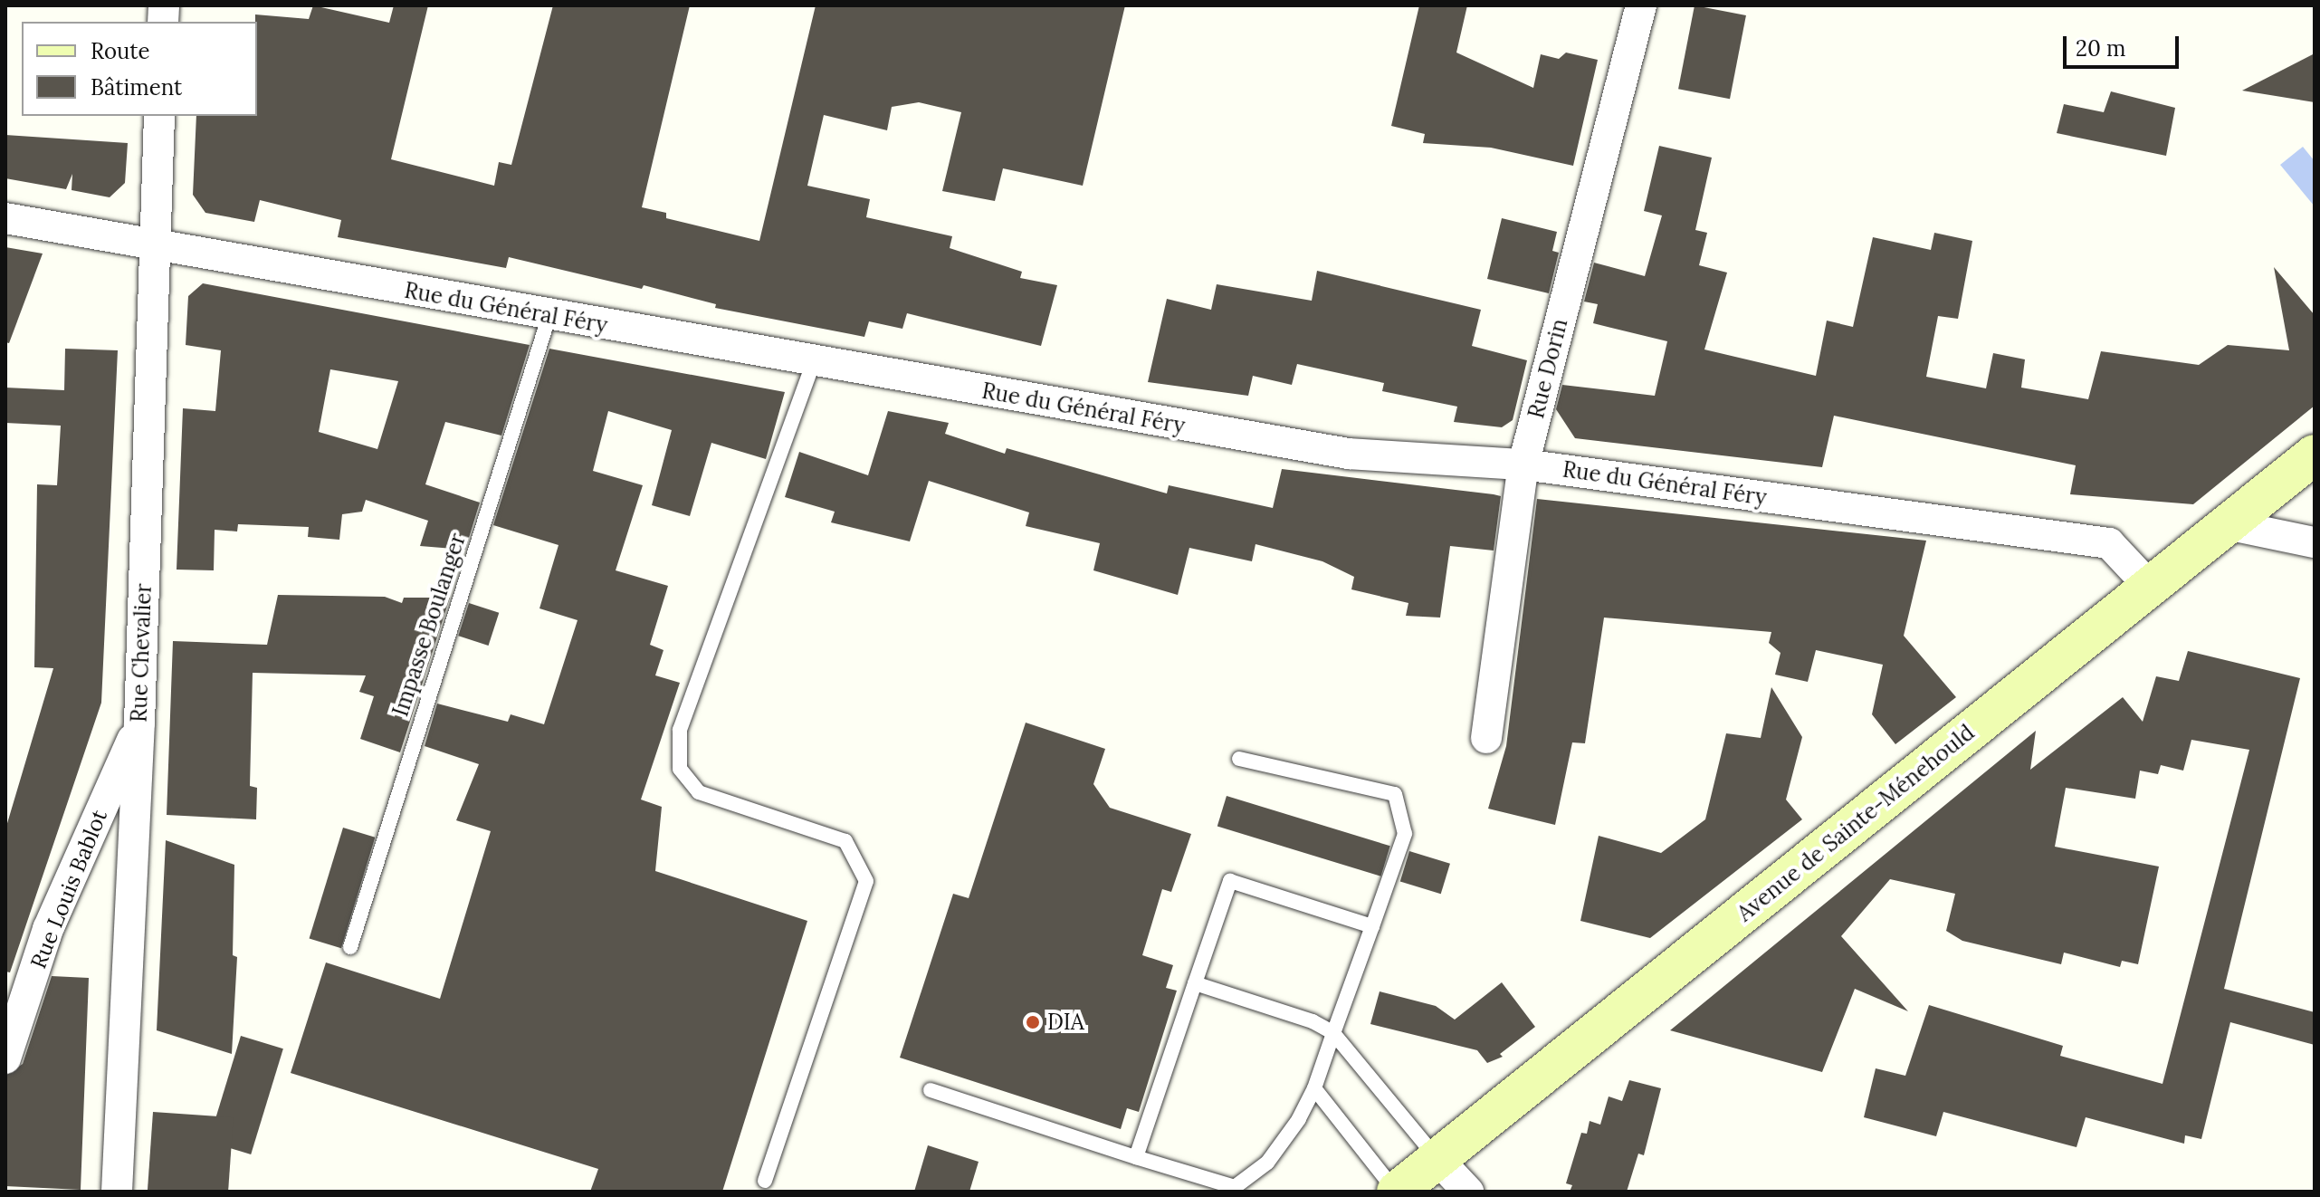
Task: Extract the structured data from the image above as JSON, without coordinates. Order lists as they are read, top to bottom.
{
  "streets": {
    "main road": ["Avenue de Sainte-Ménehould"],
    "street": [
      "Rue du Général Féry",
      "Rue Dorin",
      "Rue Chevalier",
      "Rue Louis Bablot"
    ],
    "lane": ["Impasse Boulanger"]
  },
  "crossings": [
    ["Rue du Général Féry", "Rue Dorin"],
    ["Rue du Général Féry", "Impasse Boulanger"],
    ["Rue du Général Féry", "Rue Chevalier"],
    ["Rue du Général Féry", "Avenue de Sainte-Ménehould"],
    ["Rue Chevalier", "Rue Louis Bablot"]
  ],
  "places": ["DIA"],
  "legend": ["Route", "Bâtiment"],
  "scale_bar": "20 m"
}
